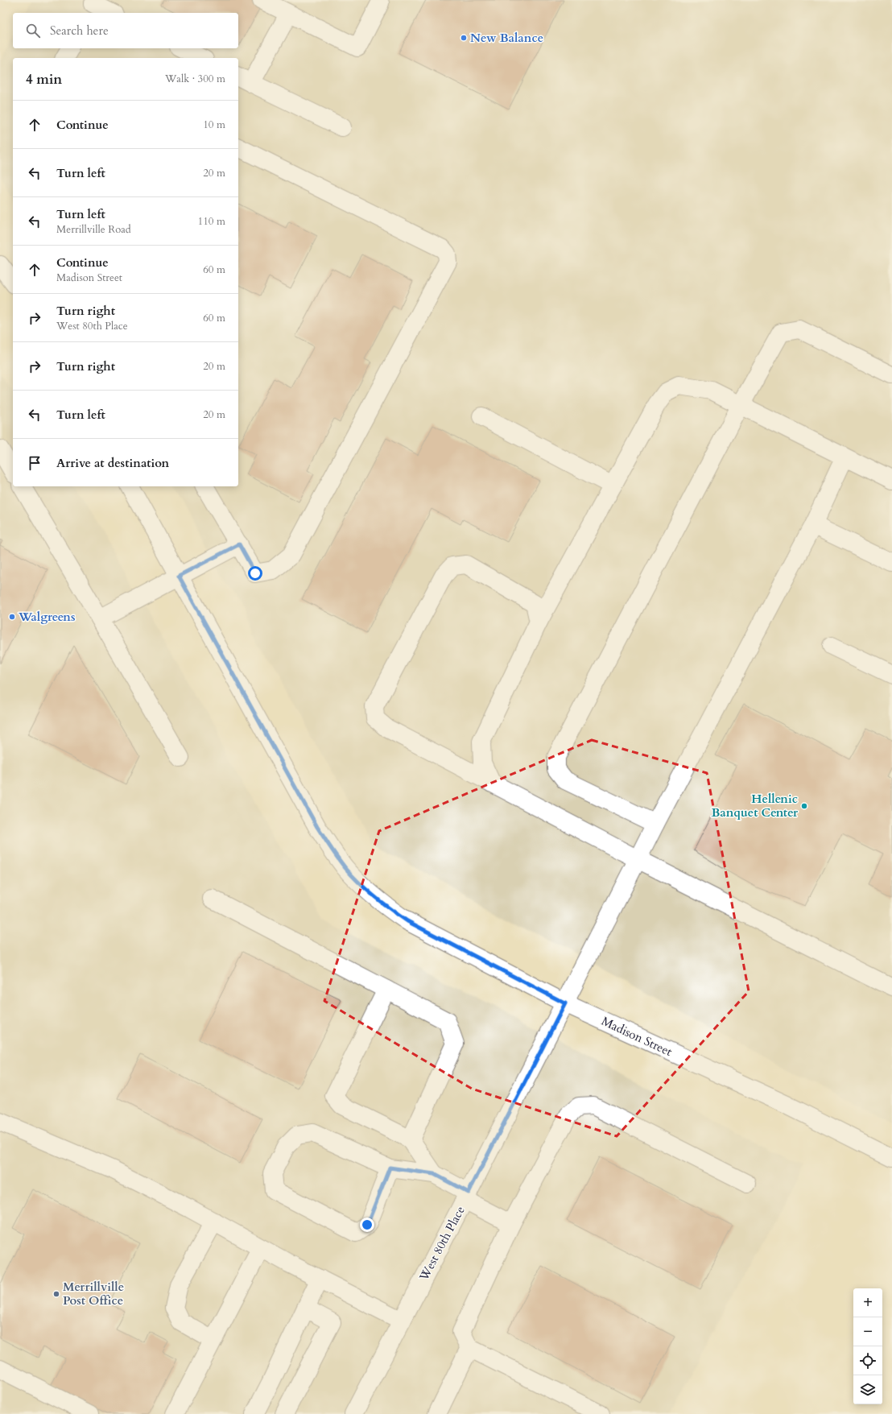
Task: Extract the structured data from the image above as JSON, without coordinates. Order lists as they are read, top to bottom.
{
  "streets": {
    "street": ["Madison Street", "West 80th Place"]
  },
  "crossings": [
    ["Madison Street", "West 80th Place"]
  ],
  "places": [
    "New Balance",
    "Walgreens",
    "Hellenic Banquet Center",
    "Merrillville Post Office"
  ],
  "page": {
    "search": "Search here",
    "heading": ["4 min", "Walk · 300 m"],
    "list": [
      ["Continue", "10 m"],
      ["Turn left", "20 m"],
      ["Turn left", "Merrillville Road", "110 m"],
      ["Continue", "Madison Street", "60 m"],
      ["Turn right", "West 80th Place", "60 m"],
      ["Turn right", "20 m"],
      ["Turn left", "20 m"],
      "Arrive at destination"
    ],
    "map_buttons": ["+", "−"]
  }
}
